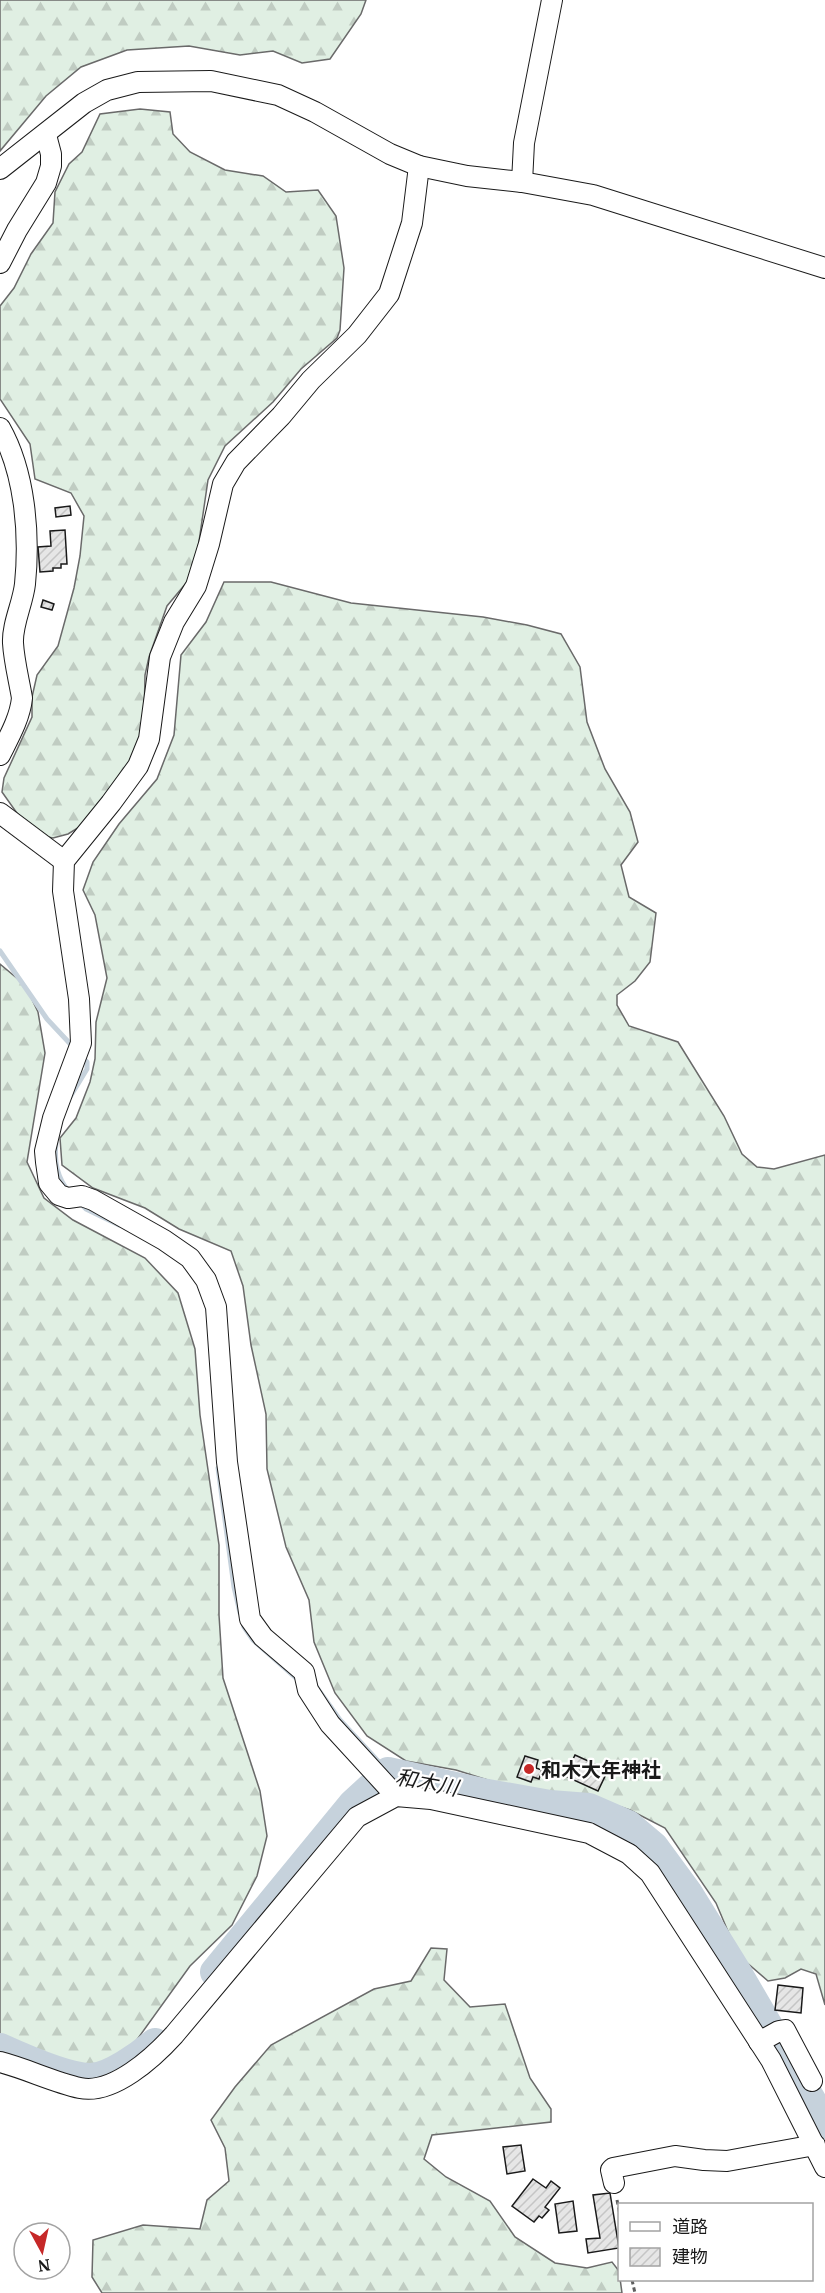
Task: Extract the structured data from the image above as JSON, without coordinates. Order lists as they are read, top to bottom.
{
  "water": ["和木川"],
  "places": ["和木大年神社"],
  "legend": ["道路", "建物"],
  "north": "bottom"
}
